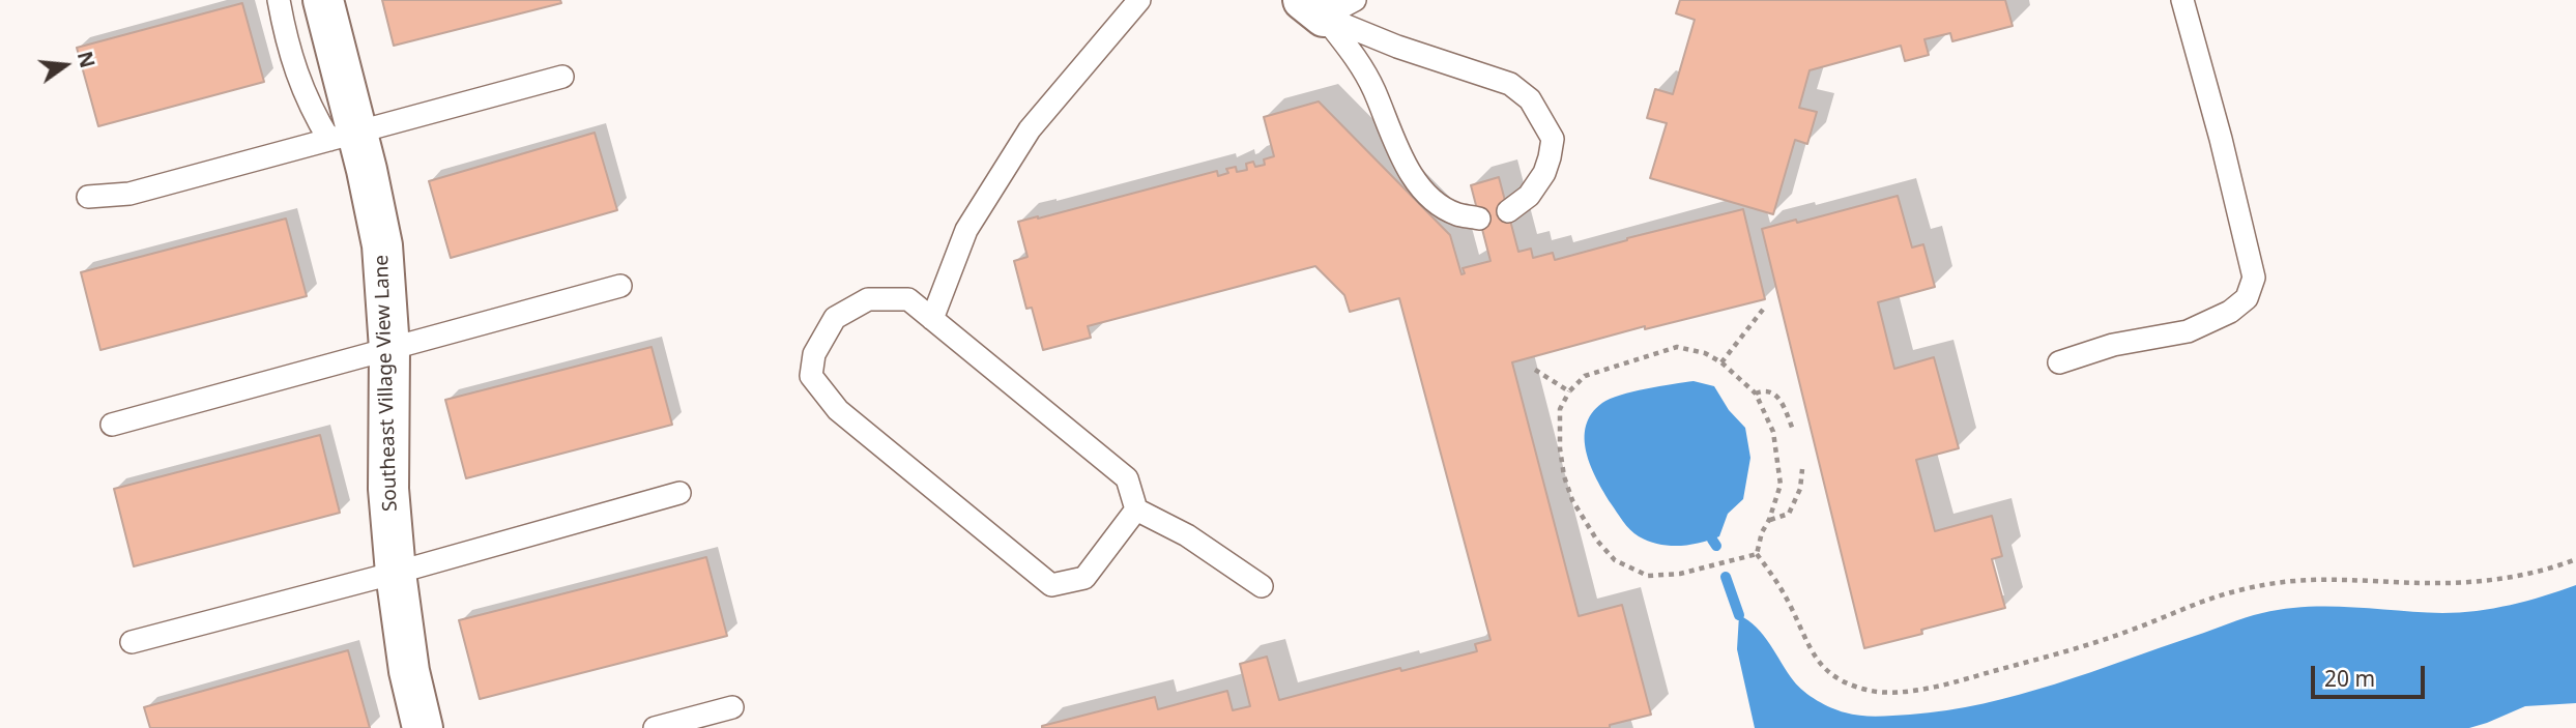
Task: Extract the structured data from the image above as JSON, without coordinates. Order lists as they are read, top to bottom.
{
  "streets": {
    "street": ["Southeast Village View Lane"]
  },
  "scale_bar": "20 m",
  "north": "right"
}
